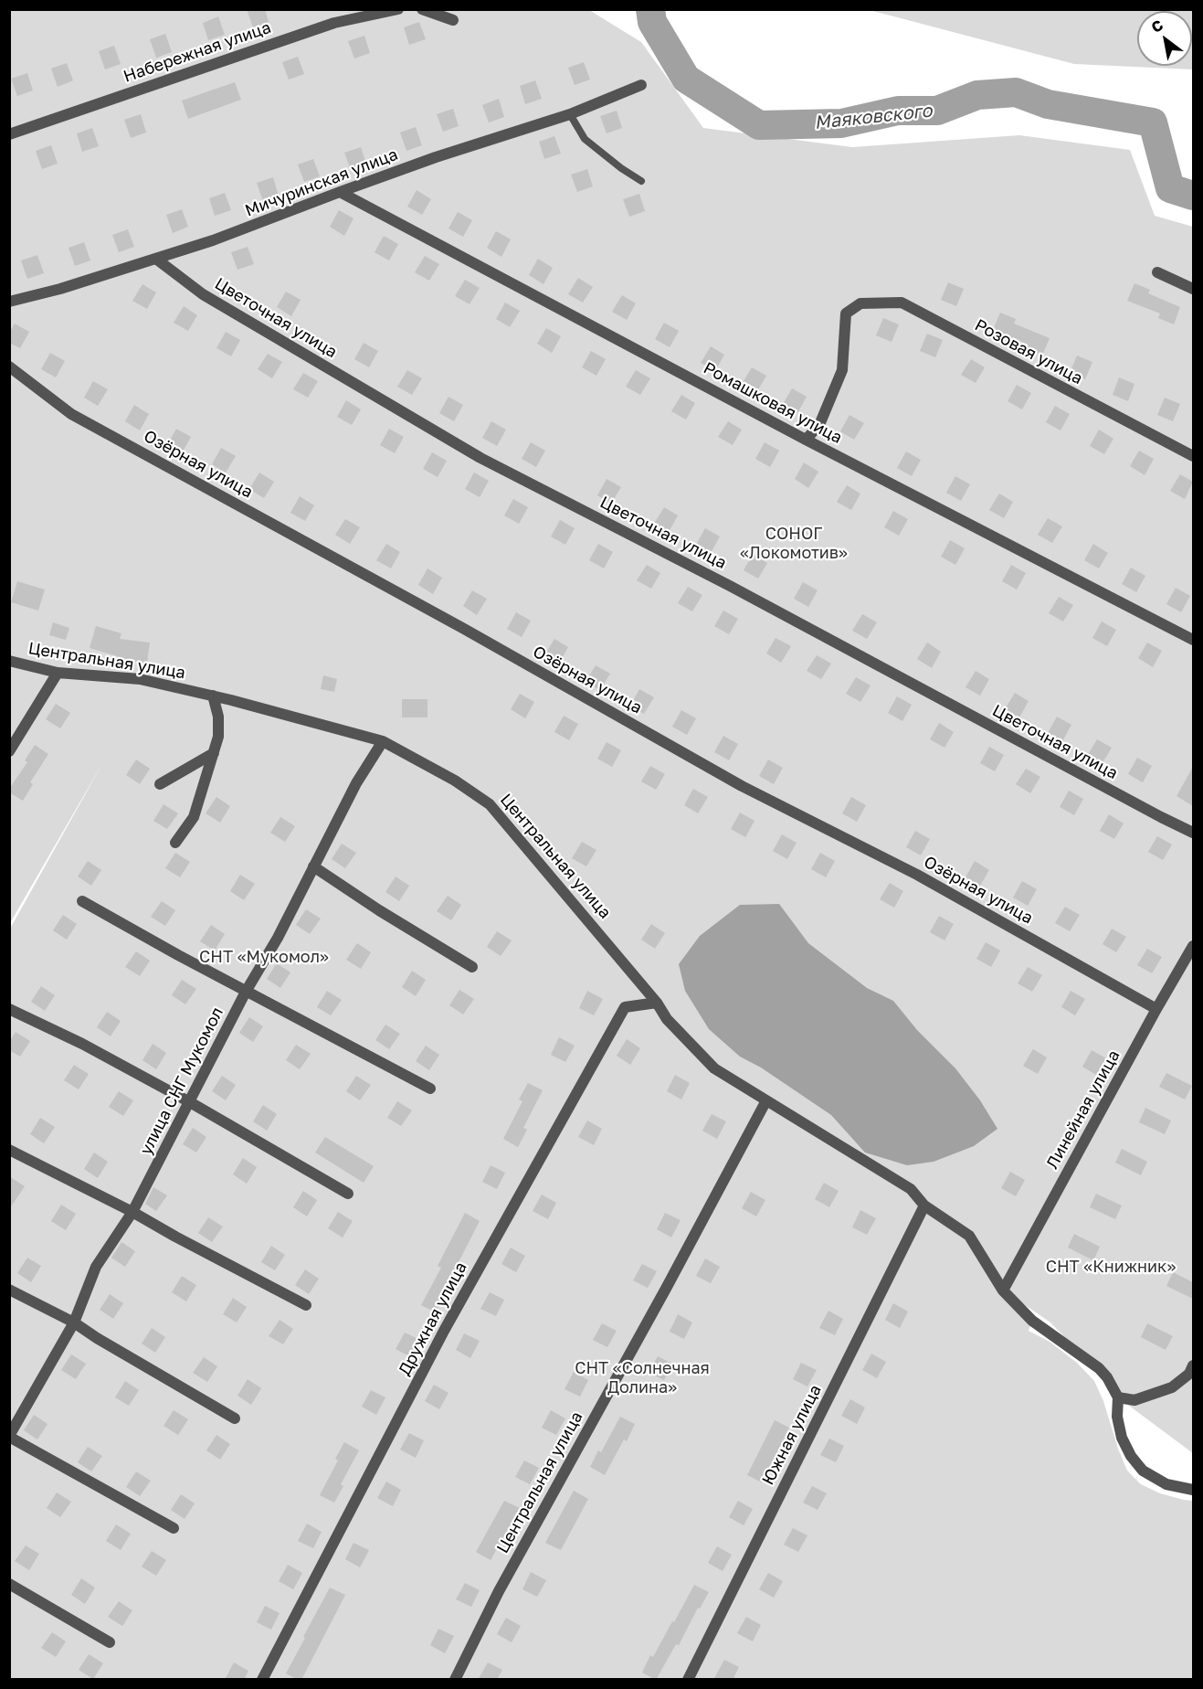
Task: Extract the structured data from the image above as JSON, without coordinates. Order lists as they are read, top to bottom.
{
  "streets": {
    "street": [
      "Набережная улица",
      "Мичуринская улица",
      "Цветочная улица",
      "Розовая улица",
      "Ромашковая улица",
      "Озёрная улица",
      "Центральная улица",
      "улица СНГ Мукомол",
      "Линейная улица",
      "Дружная улица",
      "Южная улица"
    ]
  },
  "crossings": [
    ["Мичуринская улица", "Цветочная улица"],
    ["Мичуринская улица", "Ромашковая улица"],
    ["Розовая улица", "Ромашковая улица"],
    ["Озёрная улица", "Линейная улица"],
    ["Центральная улица", "улица СНГ Мукомол"],
    ["Центральная улица", "Линейная улица"],
    ["Центральная улица", "Дружная улица"],
    ["Центральная улица", "Южная улица"]
  ],
  "water": ["Маяковского"],
  "parks": [
    "СОНОГ «Локомотив»",
    "СНТ «Мукомол»",
    "СНТ «Книжник»",
    "СНТ «Солнечная Долина»"
  ],
  "north": "top left"
}
